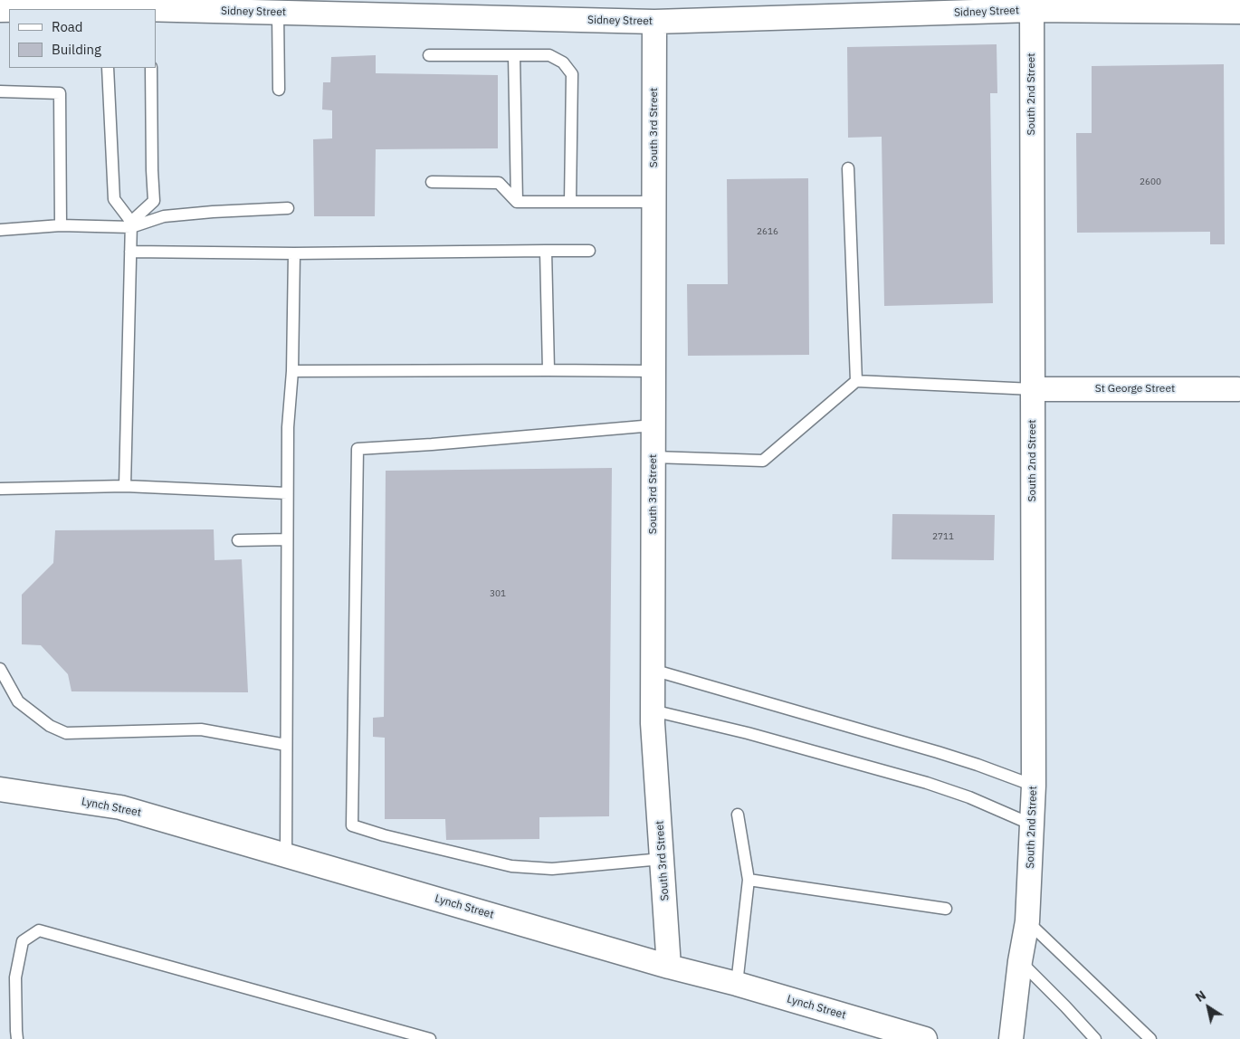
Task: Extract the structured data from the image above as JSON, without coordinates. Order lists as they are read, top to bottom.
{
  "streets": {
    "street": [
      "Sidney Street",
      "South 2nd Street",
      "South 3rd Street",
      "St George Street",
      "Lynch Street"
    ]
  },
  "crossings": [
    ["Sidney Street", "South 2nd Street"],
    ["Sidney Street", "South 3rd Street"],
    ["South 2nd Street", "St George Street"],
    ["South 3rd Street", "Lynch Street"]
  ],
  "house_numbers": [
    "2600",
    "2616",
    "2711",
    "301"
  ],
  "legend": ["Road", "Building"],
  "north": "top left"
}
